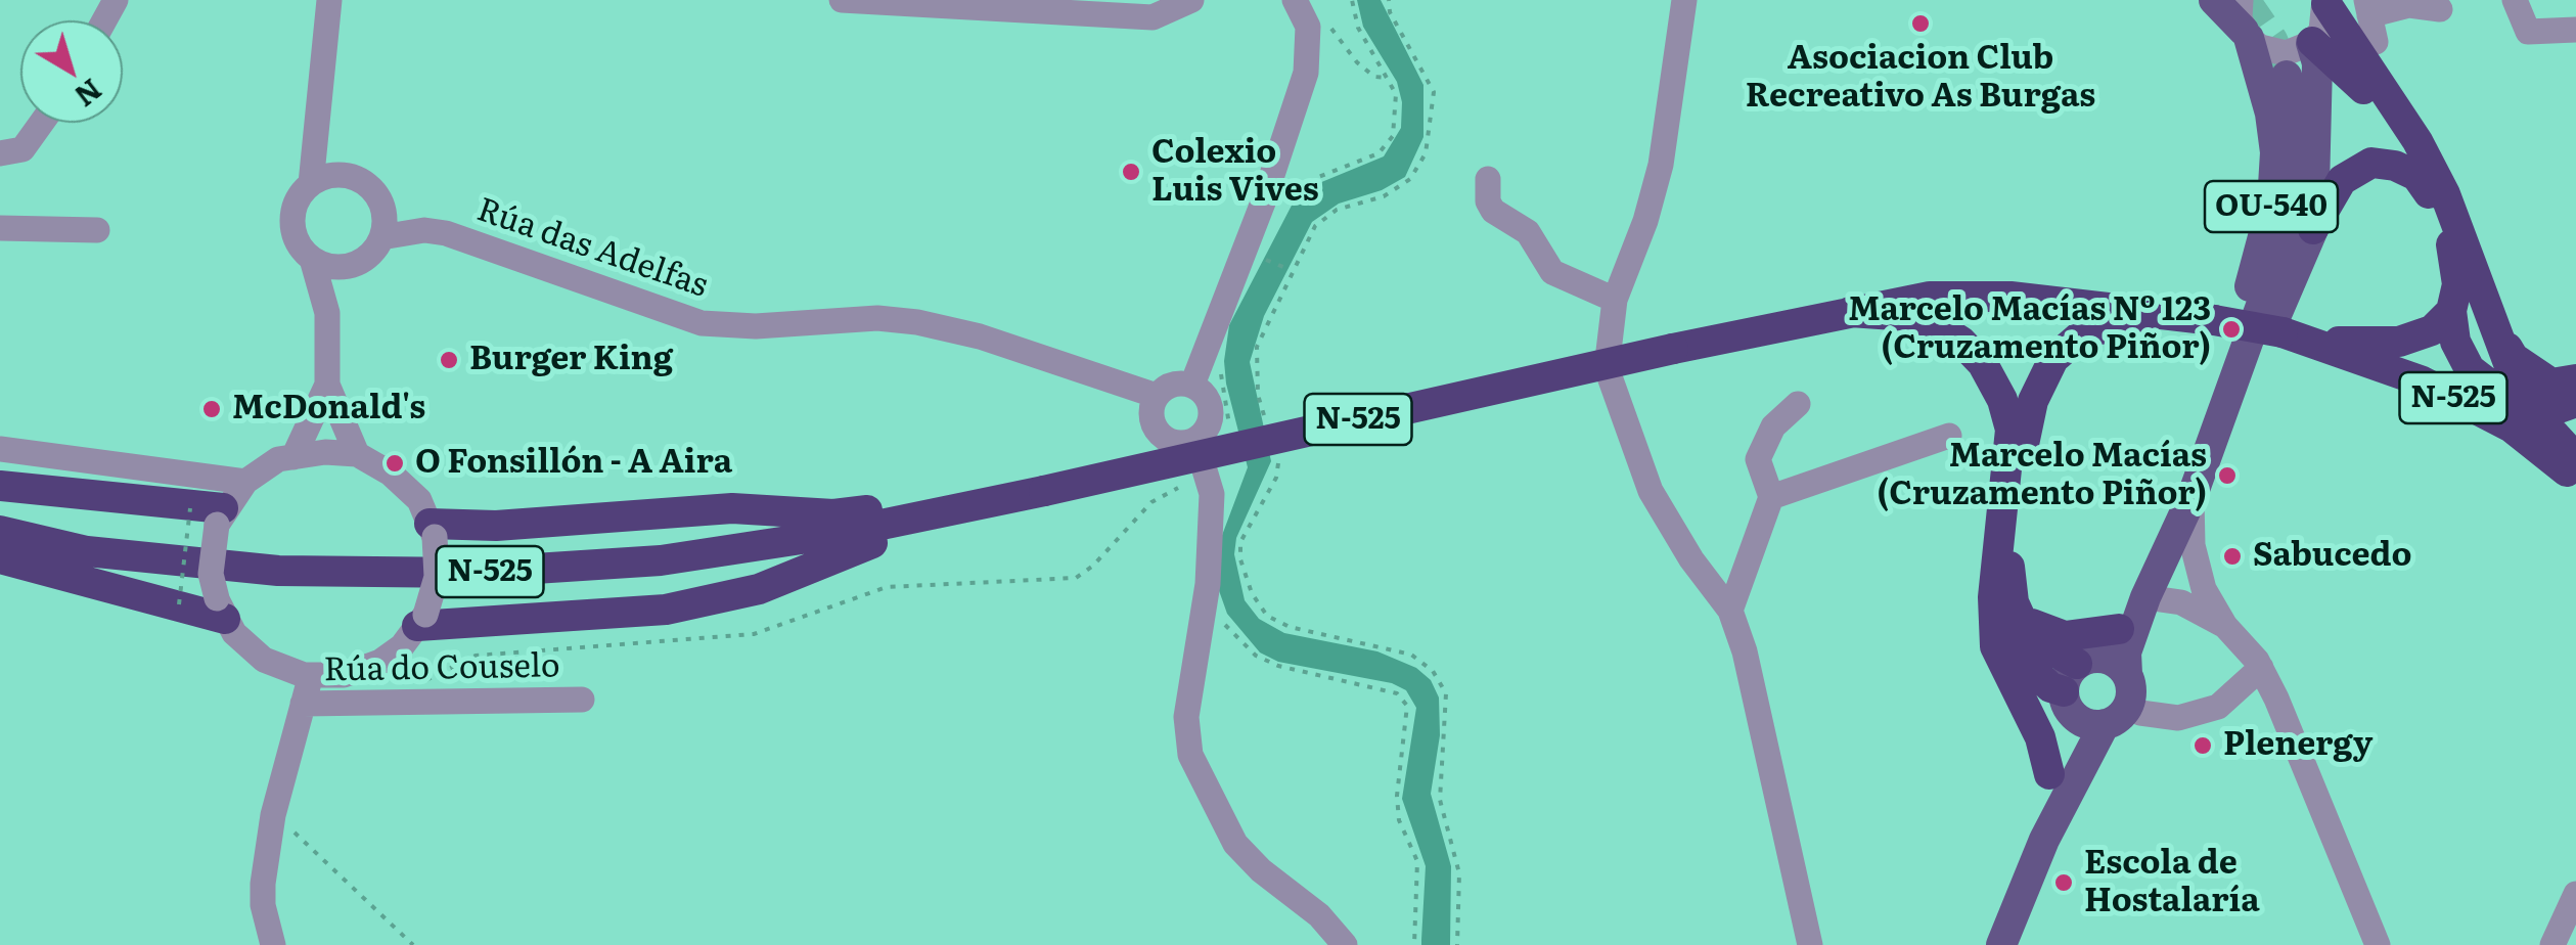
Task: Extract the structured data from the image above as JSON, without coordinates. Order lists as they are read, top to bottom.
{
  "streets": {
    "highway": ["N-525"],
    "main road": ["OU-540"],
    "street": ["Rúa das Adelfas", "Rúa do Couselo"]
  },
  "places": [
    "Asociacion Club Recreativo As Burgas",
    "Colexio Luis Vives",
    "Marcelo Macías Nº 123 (Cruzamento Piñor)",
    "Burger King",
    "McDonald's",
    "O Fonsillón - A Aira",
    "Marcelo Macías (Cruzamento Piñor)",
    "Sabucedo",
    "Plenergy",
    "Escola de Hostalaría"
  ],
  "north": "bottom right"
}
